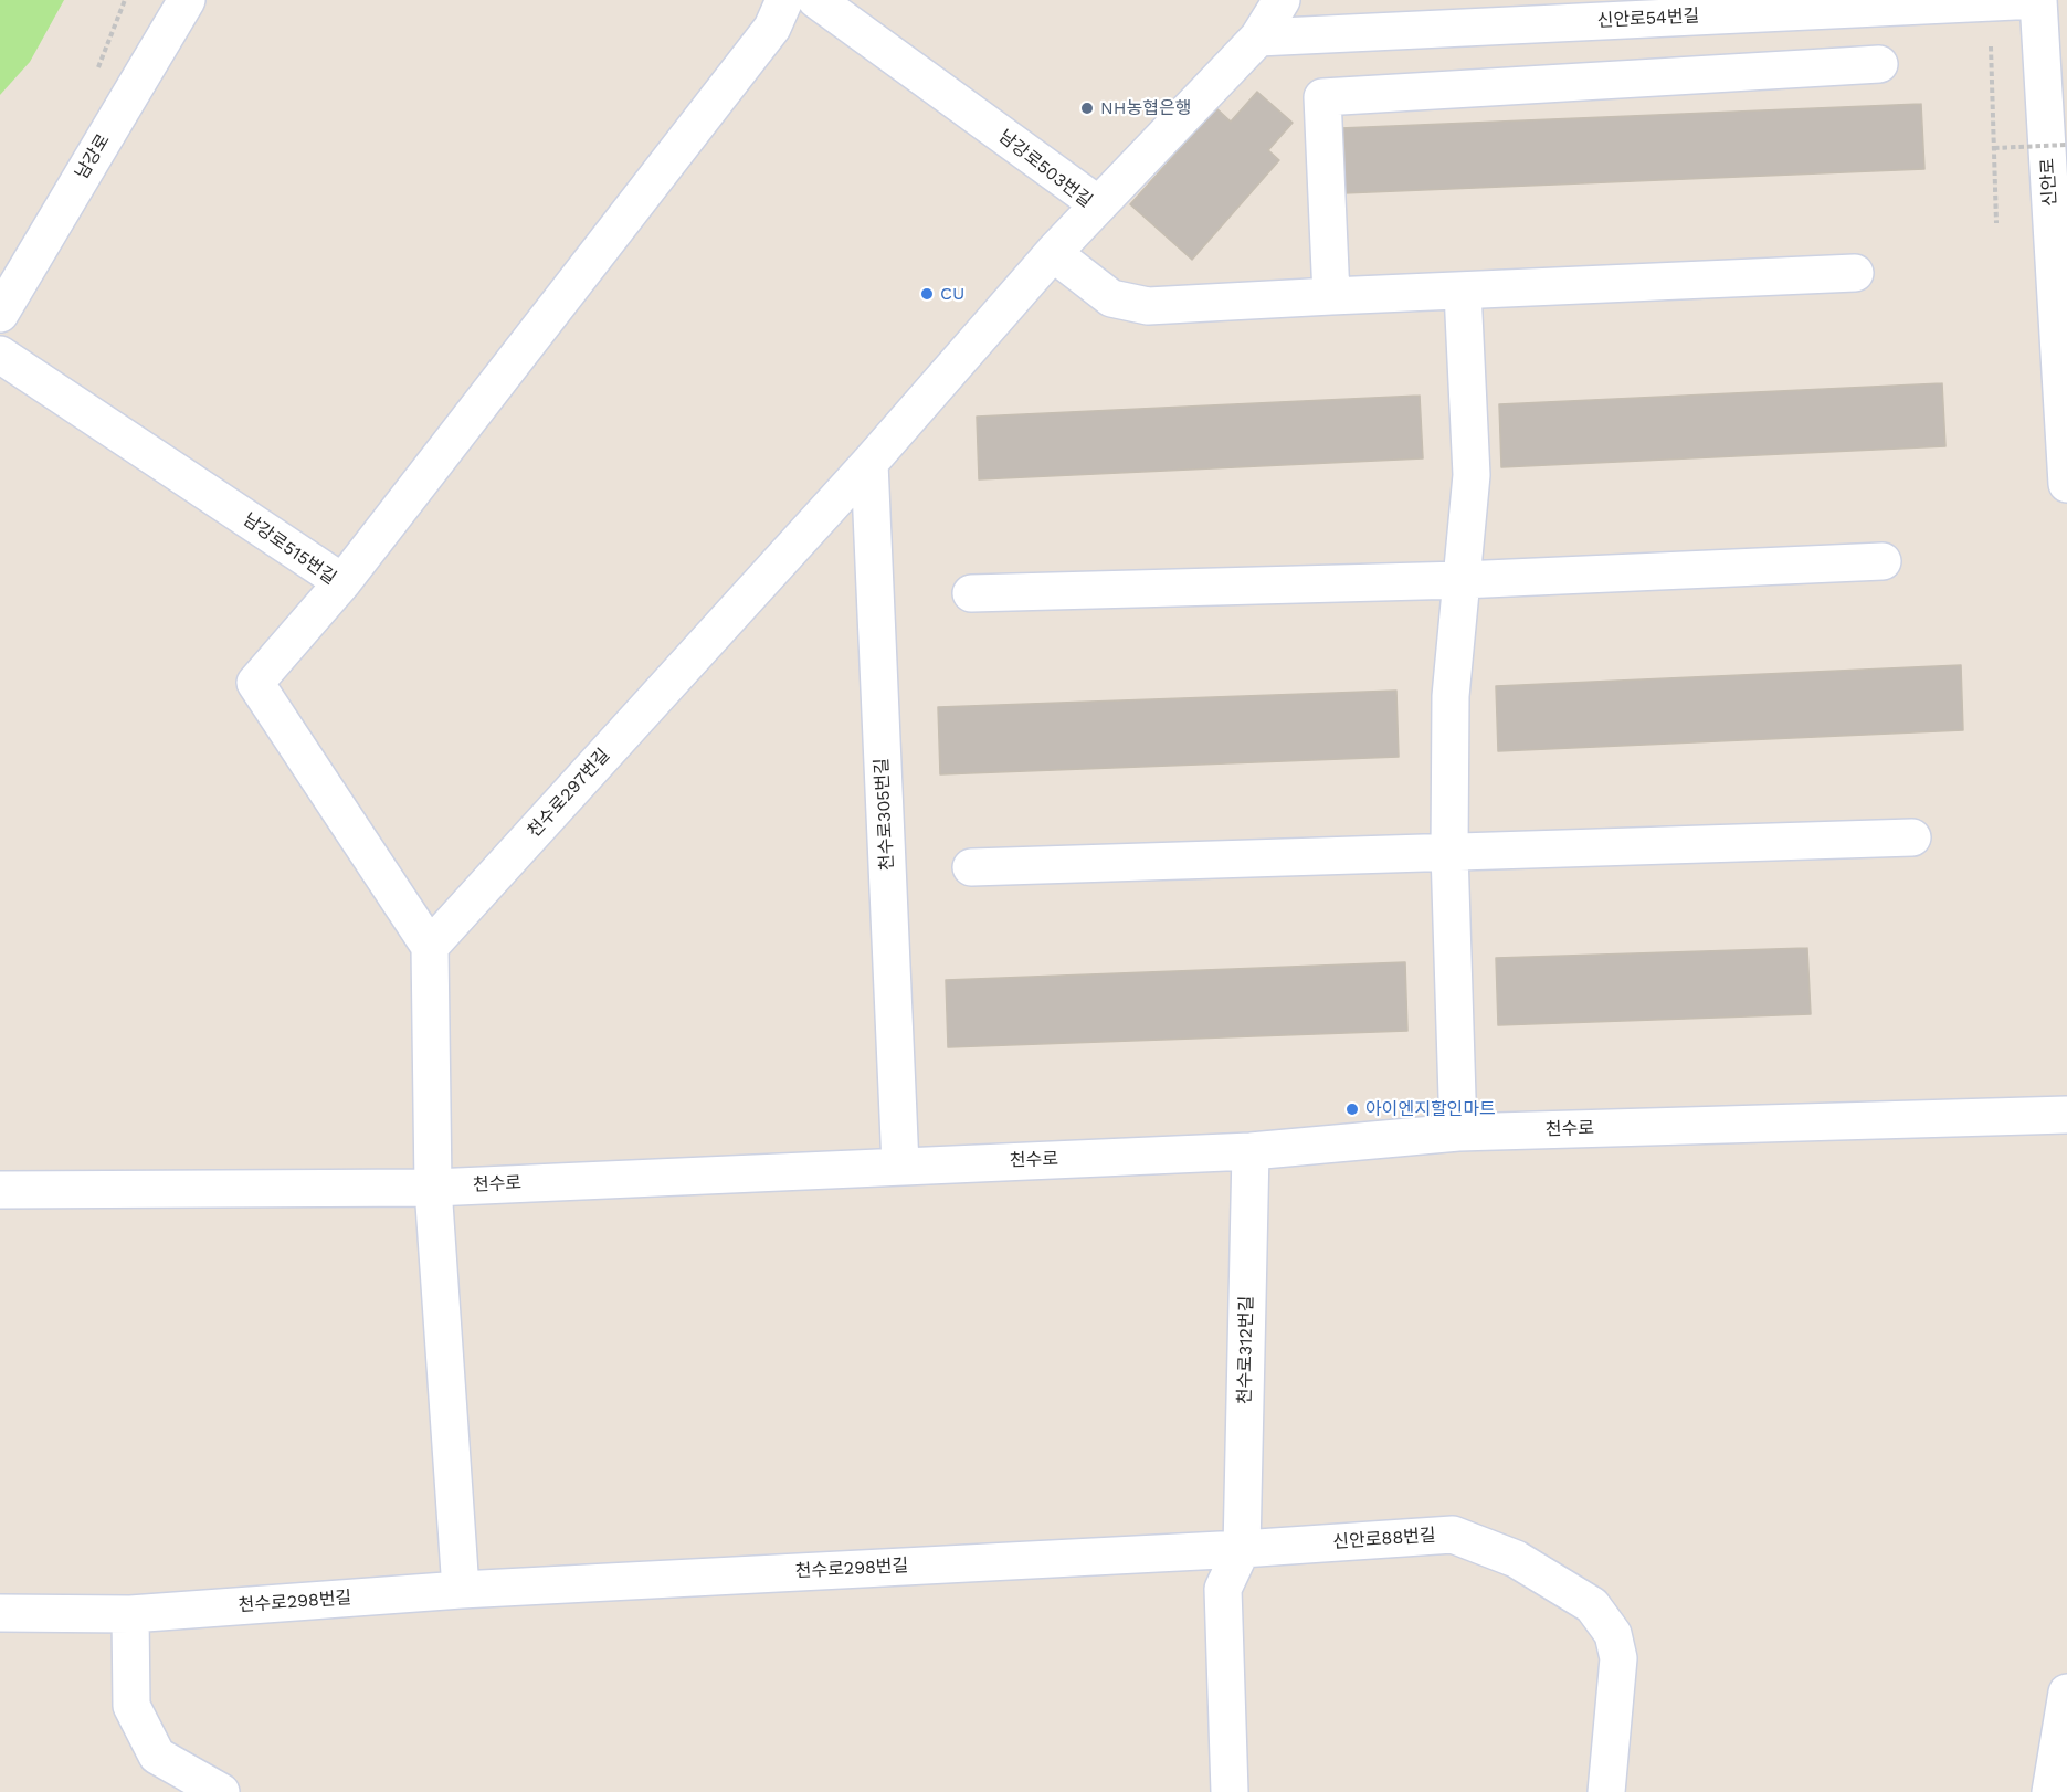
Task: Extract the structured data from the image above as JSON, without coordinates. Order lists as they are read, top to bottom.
{
  "streets": {
    "street": [
      "신안로54번길",
      "남강로",
      "남강로503번길",
      "신안로",
      "남강로515번길",
      "천수로297번길",
      "천수로305번길",
      "천수로",
      "천수로312번길",
      "신안로88번길",
      "천수로298번길"
    ]
  },
  "crossings": [
    ["신안로54번길", "신안로"],
    ["남강로503번길", "천수로297번길"],
    ["남강로503번길", "천수로305번길"],
    ["남강로515번길", "천수로297번길"],
    ["천수로297번길", "천수로305번길"],
    ["천수로305번길", "천수로"],
    ["천수로", "천수로312번길"],
    ["천수로312번길", "신안로88번길"],
    ["천수로312번길", "천수로298번길"],
    ["신안로88번길", "천수로298번길"]
  ],
  "places": ["NH농협은행", "CU", "아이엔지할인마트"]
}
